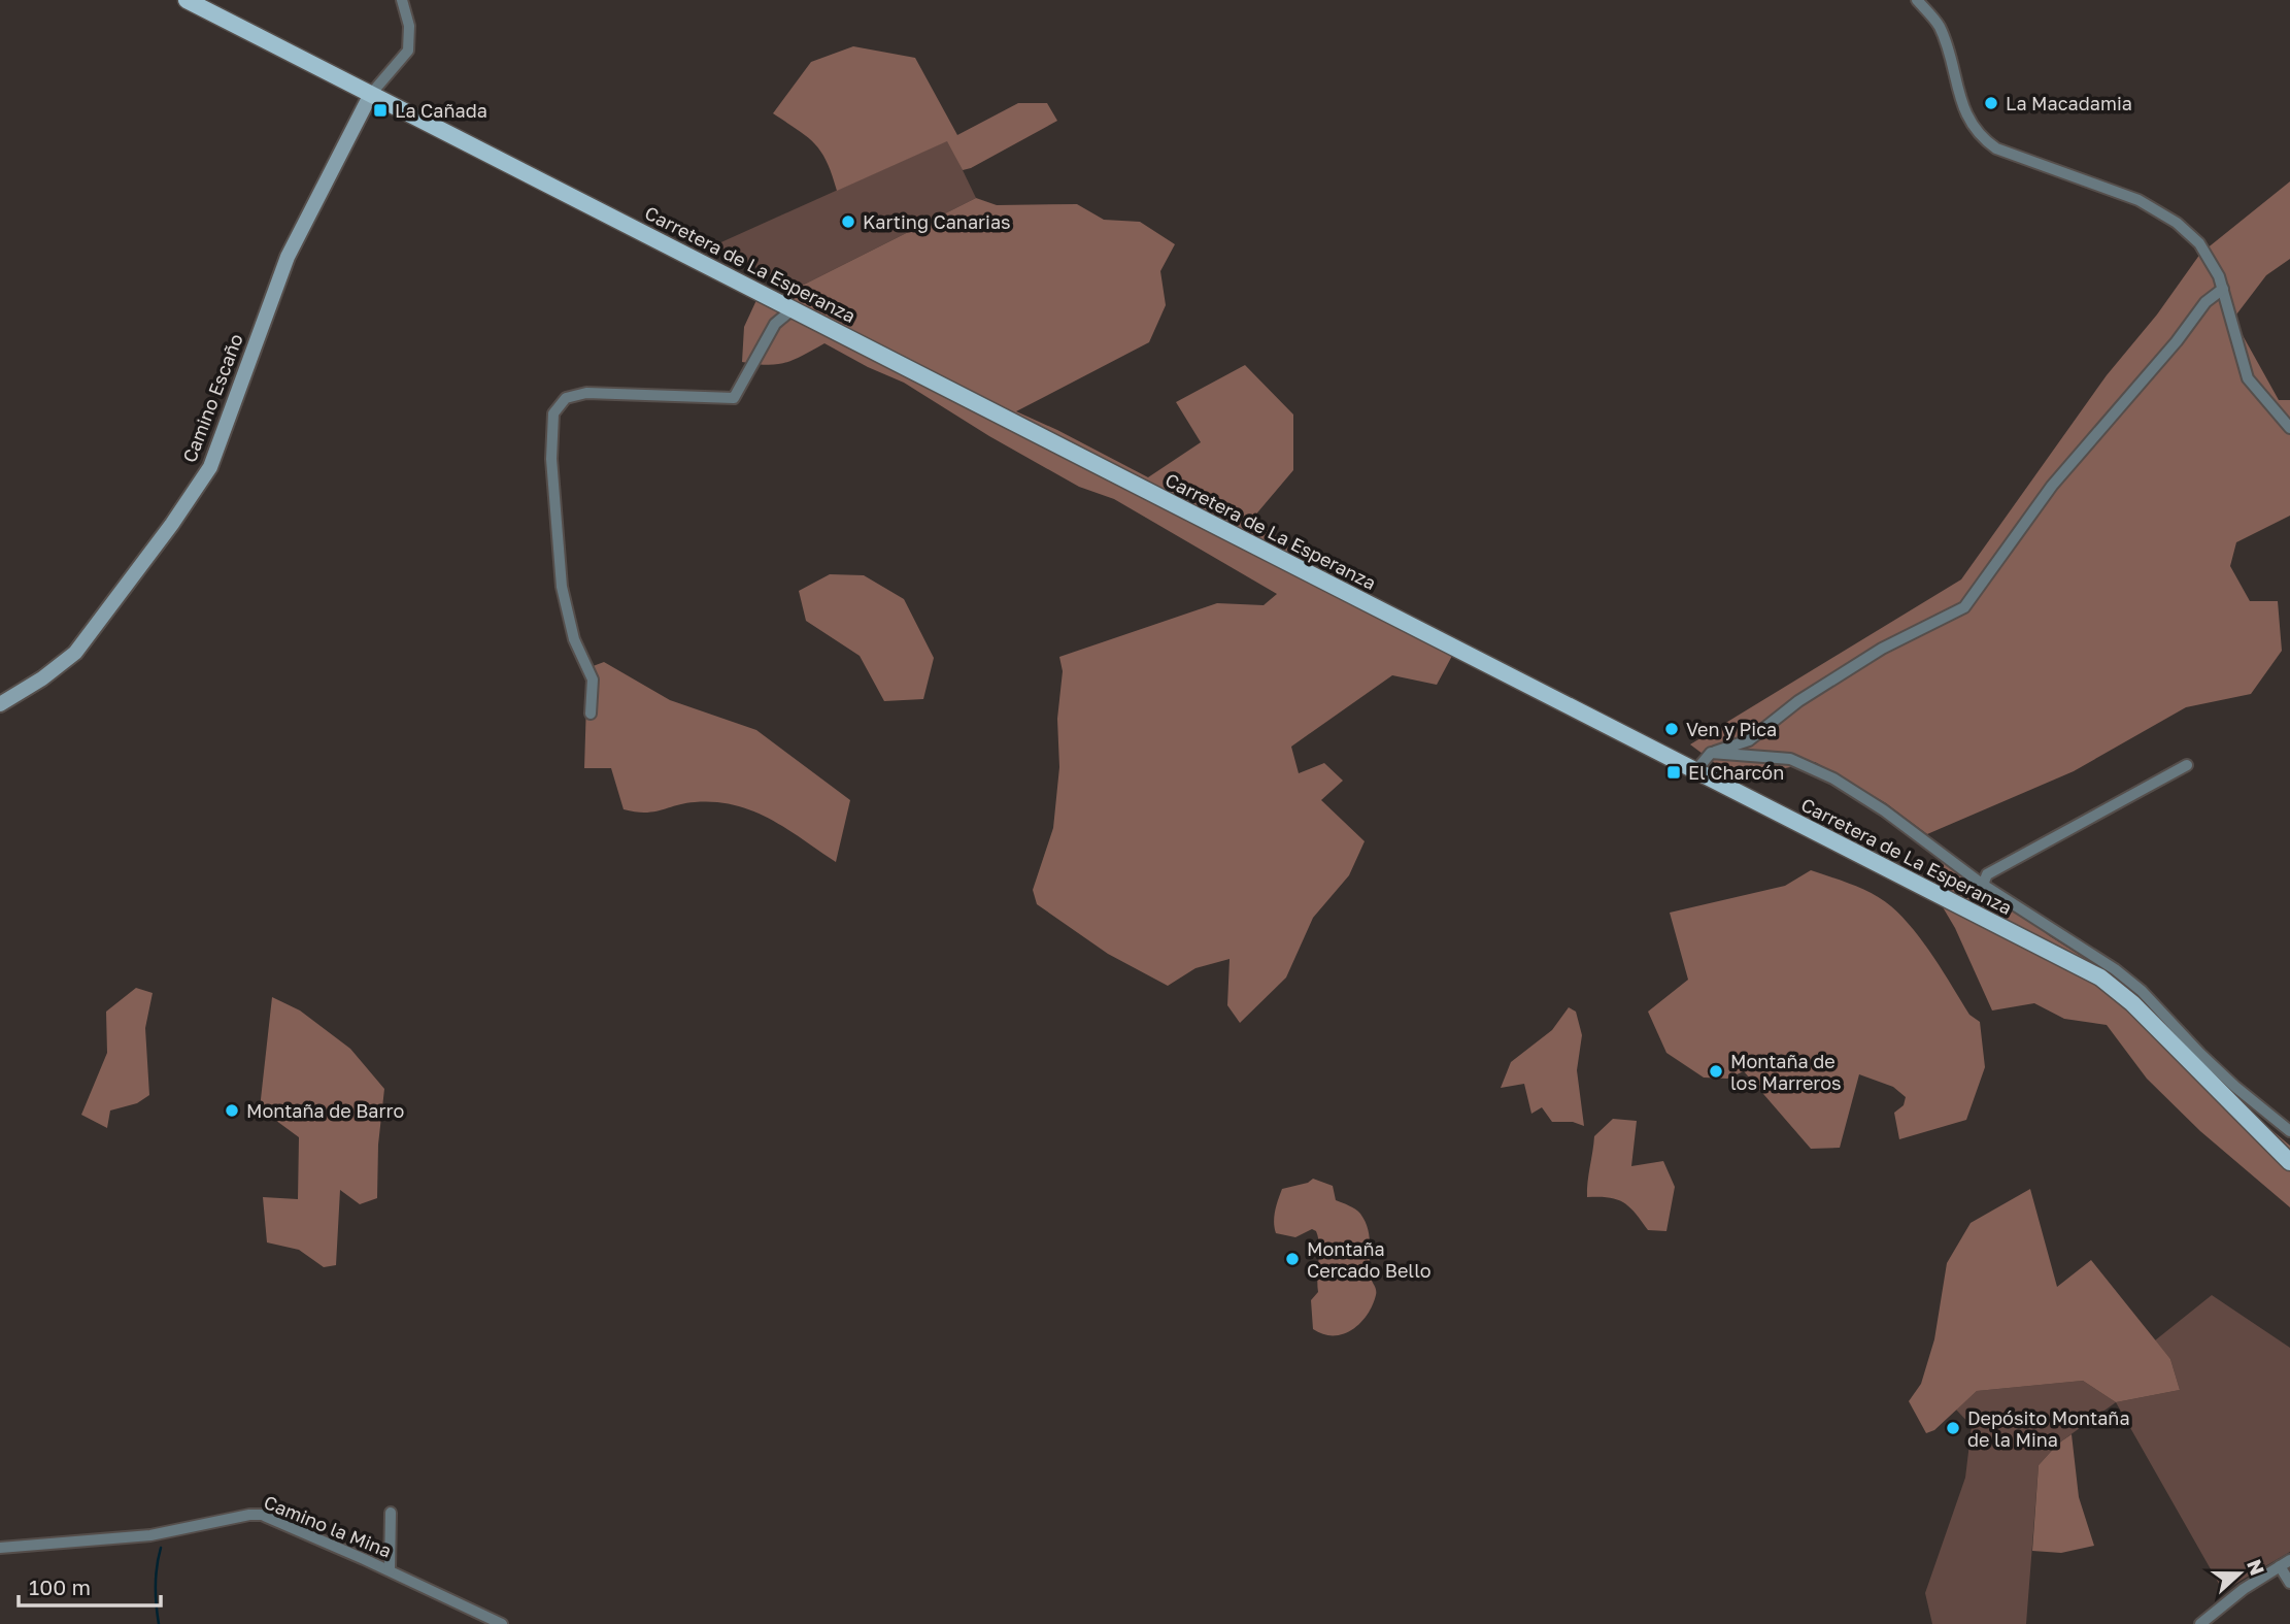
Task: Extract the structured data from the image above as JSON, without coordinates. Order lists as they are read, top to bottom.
{
  "streets": {
    "main road": ["Carretera de La Esperanza", "Camino Escaño"],
    "street": ["Camino la Mina"]
  },
  "crossings": [
    ["Carretera de La Esperanza", "Camino Escaño"]
  ],
  "places": {
    "other": [
      "La Macadamia",
      "Karting Canarias",
      "Ven y Pica",
      "Montaña de los Marreros",
      "Montaña de Barro",
      "Montaña Cercado Bello",
      "Depósito Montaña de la Mina"
    ],
    "transit": ["La Cañada", "El Charcón"]
  },
  "scale_bar": "100 m",
  "north": "right"
}
